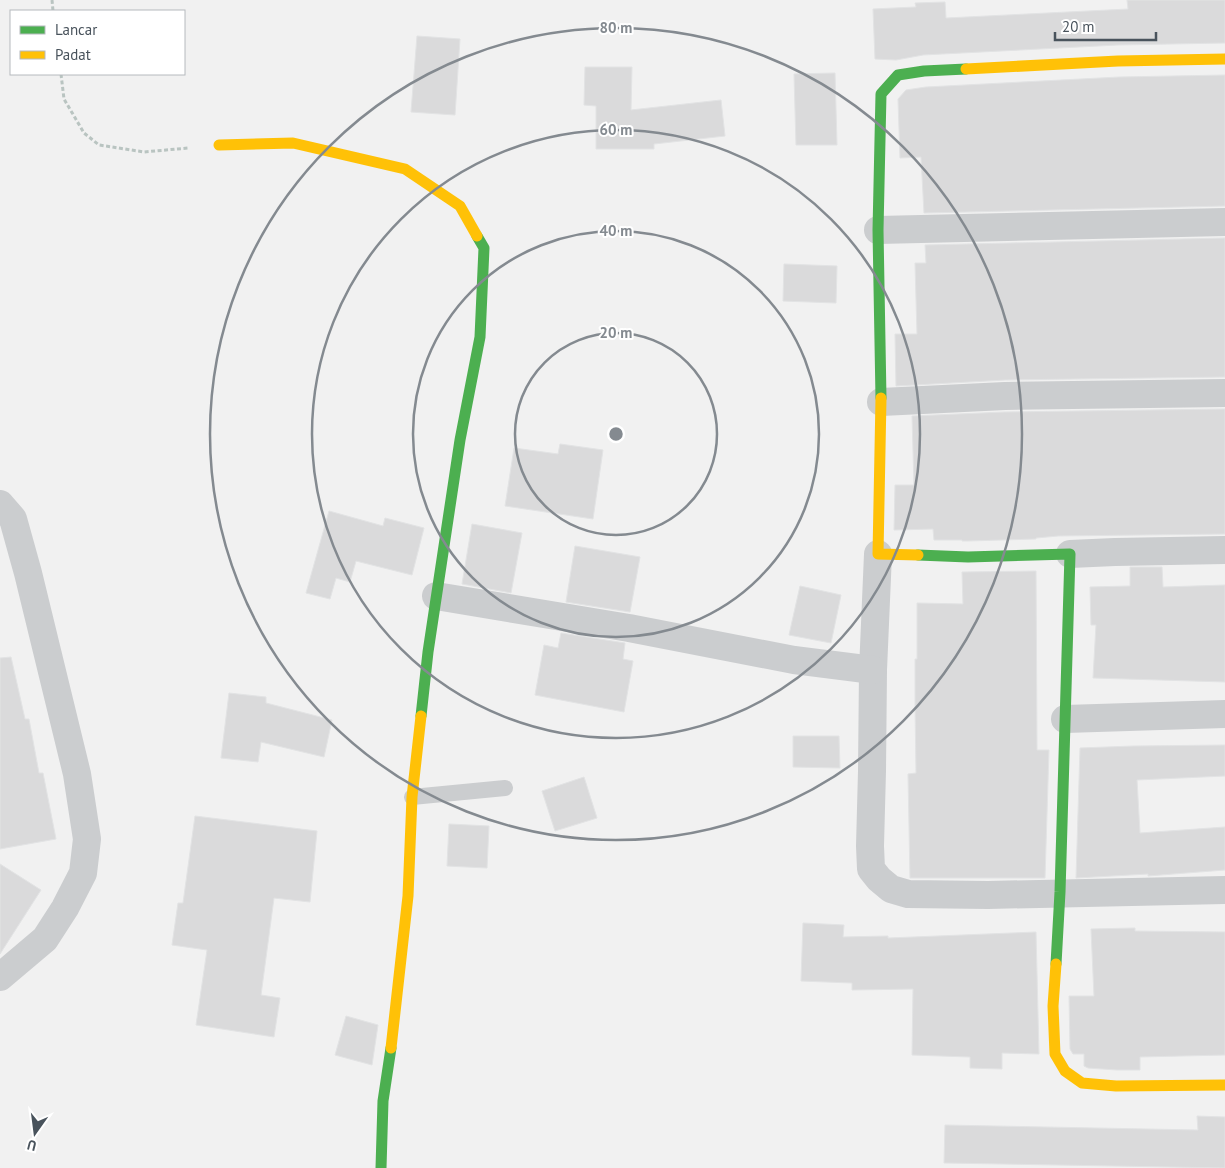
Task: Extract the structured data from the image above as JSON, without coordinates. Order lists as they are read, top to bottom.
{
  "legend": ["Lancar", "Padat"],
  "scale_bar": "20 m",
  "north": "bottom",
  "rings": [
    "80 m",
    "60 m",
    "40 m",
    "20 m"
  ]
}
